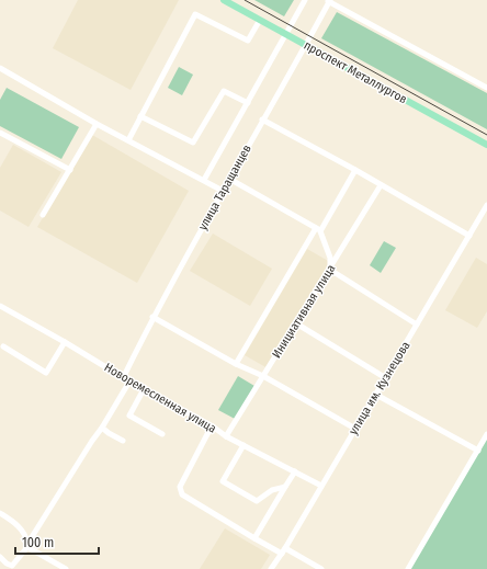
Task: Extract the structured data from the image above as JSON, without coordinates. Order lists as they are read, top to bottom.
{
  "streets": {
    "main road": ["проспект Металлургов"],
    "street": [
      "улица Таращанцев",
      "Инициативная улица",
      "улица им. Кузнецова",
      "Новоремесленная улица"
    ]
  },
  "crossings": [
    ["проспект Металлургов", "улица Таращанцев"],
    ["улица Таращанцев", "Новоремесленная улица"],
    ["Инициативная улица", "Новоремесленная улица"],
    ["улица им. Кузнецова", "Новоремесленная улица"]
  ],
  "scale_bar": "100 m"
}
